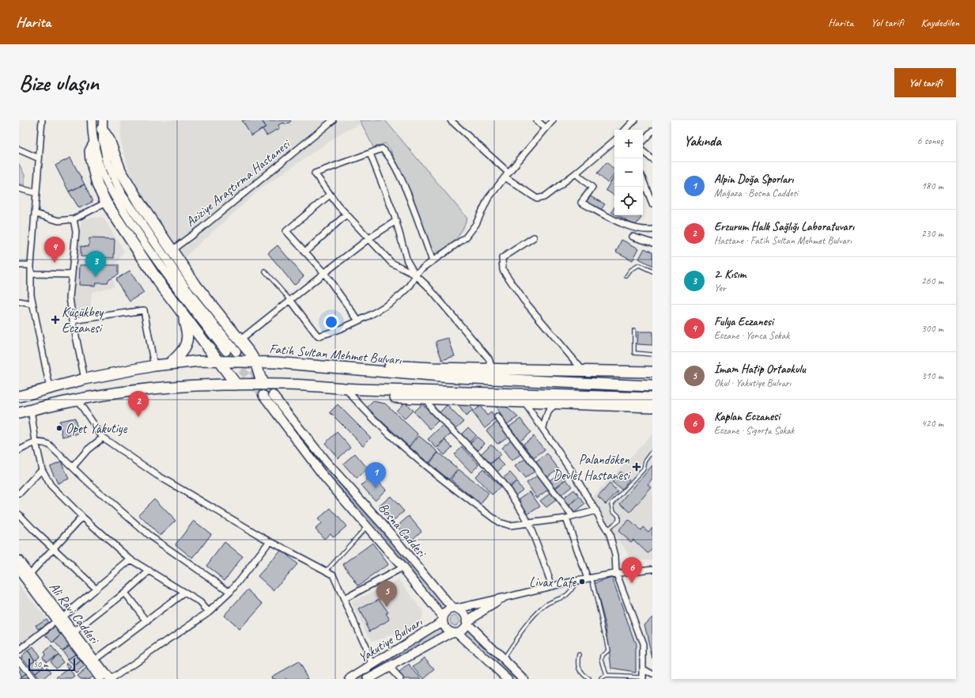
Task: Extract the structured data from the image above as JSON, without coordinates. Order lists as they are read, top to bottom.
{
  "streets": {
    "highway": ["Fatih Sultan Mehmet Bulvarı"],
    "main road": ["Bosna Caddesi", "Ali Ravi Caddesi", "Yakutiye Bulvarı"],
    "street": ["Aziziye Araştırma Hastanesi"]
  },
  "crossings": [
    ["Bosna Caddesi", "Yakutiye Bulvarı"]
  ],
  "places": {
    "health": ["Küçükbey Eczanesi", "Palandöken Devlet Hastanesi"],
    "other": ["Opet Yakutiye", "Livax Cafe"]
  },
  "scale_bar": "50 m",
  "page": {
    "header": "Harita",
    "nav": ["Harita", "Yol tarifi", "Kaydedilen"],
    "buttons": "Yol tarifi",
    "title": "Bize ulaşın",
    "heading": ["Yakında", "6 sonuç"],
    "map_buttons": ["+", "−"],
    "list": [
      {
        "mark": "1",
        "name": "Alpin Doğa Sporları",
        "note": "Mağaza · Bosna Caddesi",
        "value": "180 m"
      },
      {
        "mark": "2",
        "name": "Erzurum Halk Sağlığı Laboratuvarı",
        "note": "Hastane · Fatih Sultan Mehmet Bulvarı",
        "value": "230 m"
      },
      {
        "mark": "3",
        "name": "2. Kısım",
        "note": "Yer",
        "value": "260 m"
      },
      {
        "mark": "4",
        "name": "Fulya Eczanesi",
        "note": "Eczane · Yonca Sokak",
        "value": "300 m"
      },
      {
        "mark": "5",
        "name": "İmam Hatip Ortaokulu",
        "note": "Okul · Yakutiye Bulvarı",
        "value": "310 m"
      },
      {
        "mark": "6",
        "name": "Kaplan Eczanesi",
        "note": "Eczane · Sigorta Sokak",
        "value": "420 m"
      }
    ],
    "pins": [
      "4",
      "3",
      "2",
      "1",
      "6",
      "5"
    ],
    "scale": "50 m"
  }
}
